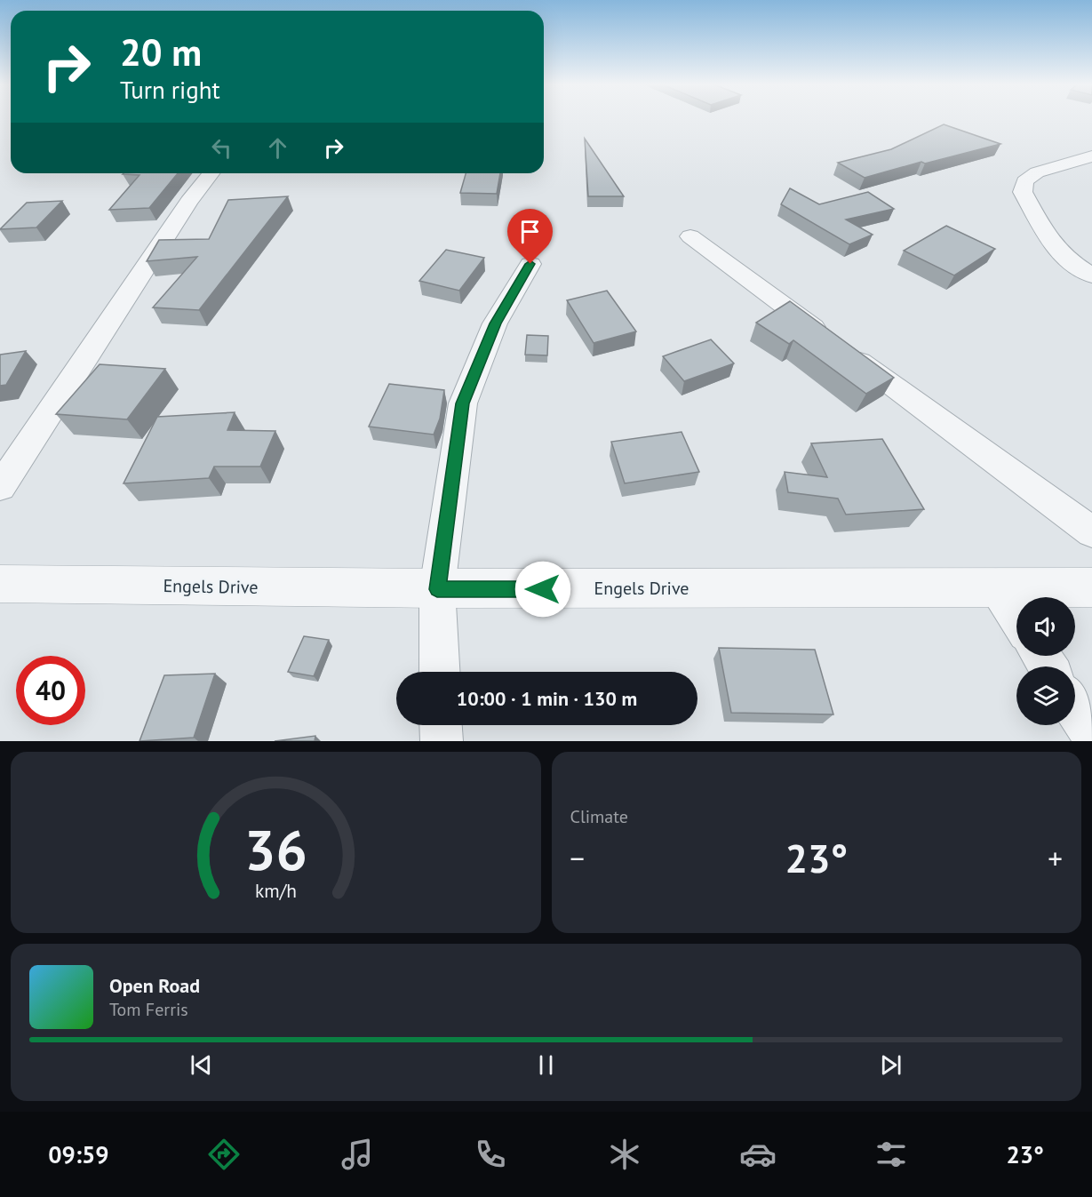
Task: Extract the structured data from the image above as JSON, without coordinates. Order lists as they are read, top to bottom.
{
  "streets": {
    "street": ["Engels Drive"]
  },
  "page": {
    "turn": ["20 m", "Turn right"],
    "limit": "40",
    "trip": "10:00 · 1 min · 130 m",
    "tile": "Climate",
    "heat": ["−", "23°", "+"],
    "song": ["Open Road", "Tom Ferris"],
    "tabs": ["09:59", "23°"],
    "gauge": ["36", "km/h"]
  }
}
